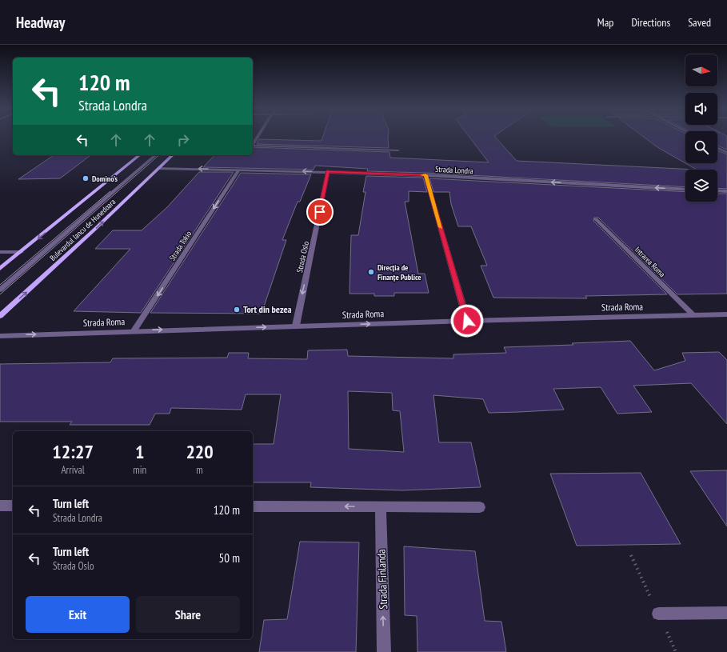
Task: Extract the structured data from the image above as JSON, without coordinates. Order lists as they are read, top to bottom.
{
  "streets": {
    "main road": ["Bulevardul Iancu de Hunedoara"],
    "street": [
      "Strada Londra",
      "Strada Tokio",
      "Strada Oslo",
      "Intrarea Roma",
      "Strada Roma",
      "Strada Finlanda"
    ]
  },
  "crossings": [
    ["Strada Londra", "Bulevardul Iancu de Hunedoara"],
    ["Strada Londra", "Strada Tokio"],
    ["Strada Londra", "Strada Oslo"],
    ["Strada Tokio", "Strada Roma"],
    ["Strada Oslo", "Strada Roma"],
    ["Intrarea Roma", "Strada Roma"]
  ],
  "one_way": [
    "Strada Londra",
    "Strada Tokio",
    "Strada Oslo",
    "Strada Roma",
    "Strada Finlanda"
  ],
  "places": ["Domino's", "Direcția de Finanțe Publice", "Tort din bezea"],
  "north": "right",
  "page": {
    "header": "Headway",
    "nav": ["Map", "Directions", "Saved"],
    "turn": ["120 m", "Strada Londra"],
    "eta": [
      "12:27",
      "Arrival",
      "1",
      "min",
      "220",
      "m"
    ],
    "list": [
      {
        "name": "Turn left",
        "note": "Strada Londra",
        "value": "120 m"
      },
      {
        "name": "Turn left",
        "note": "Strada Oslo",
        "value": "50 m"
      }
    ],
    "buttons": ["Exit", "Share"]
  }
}
